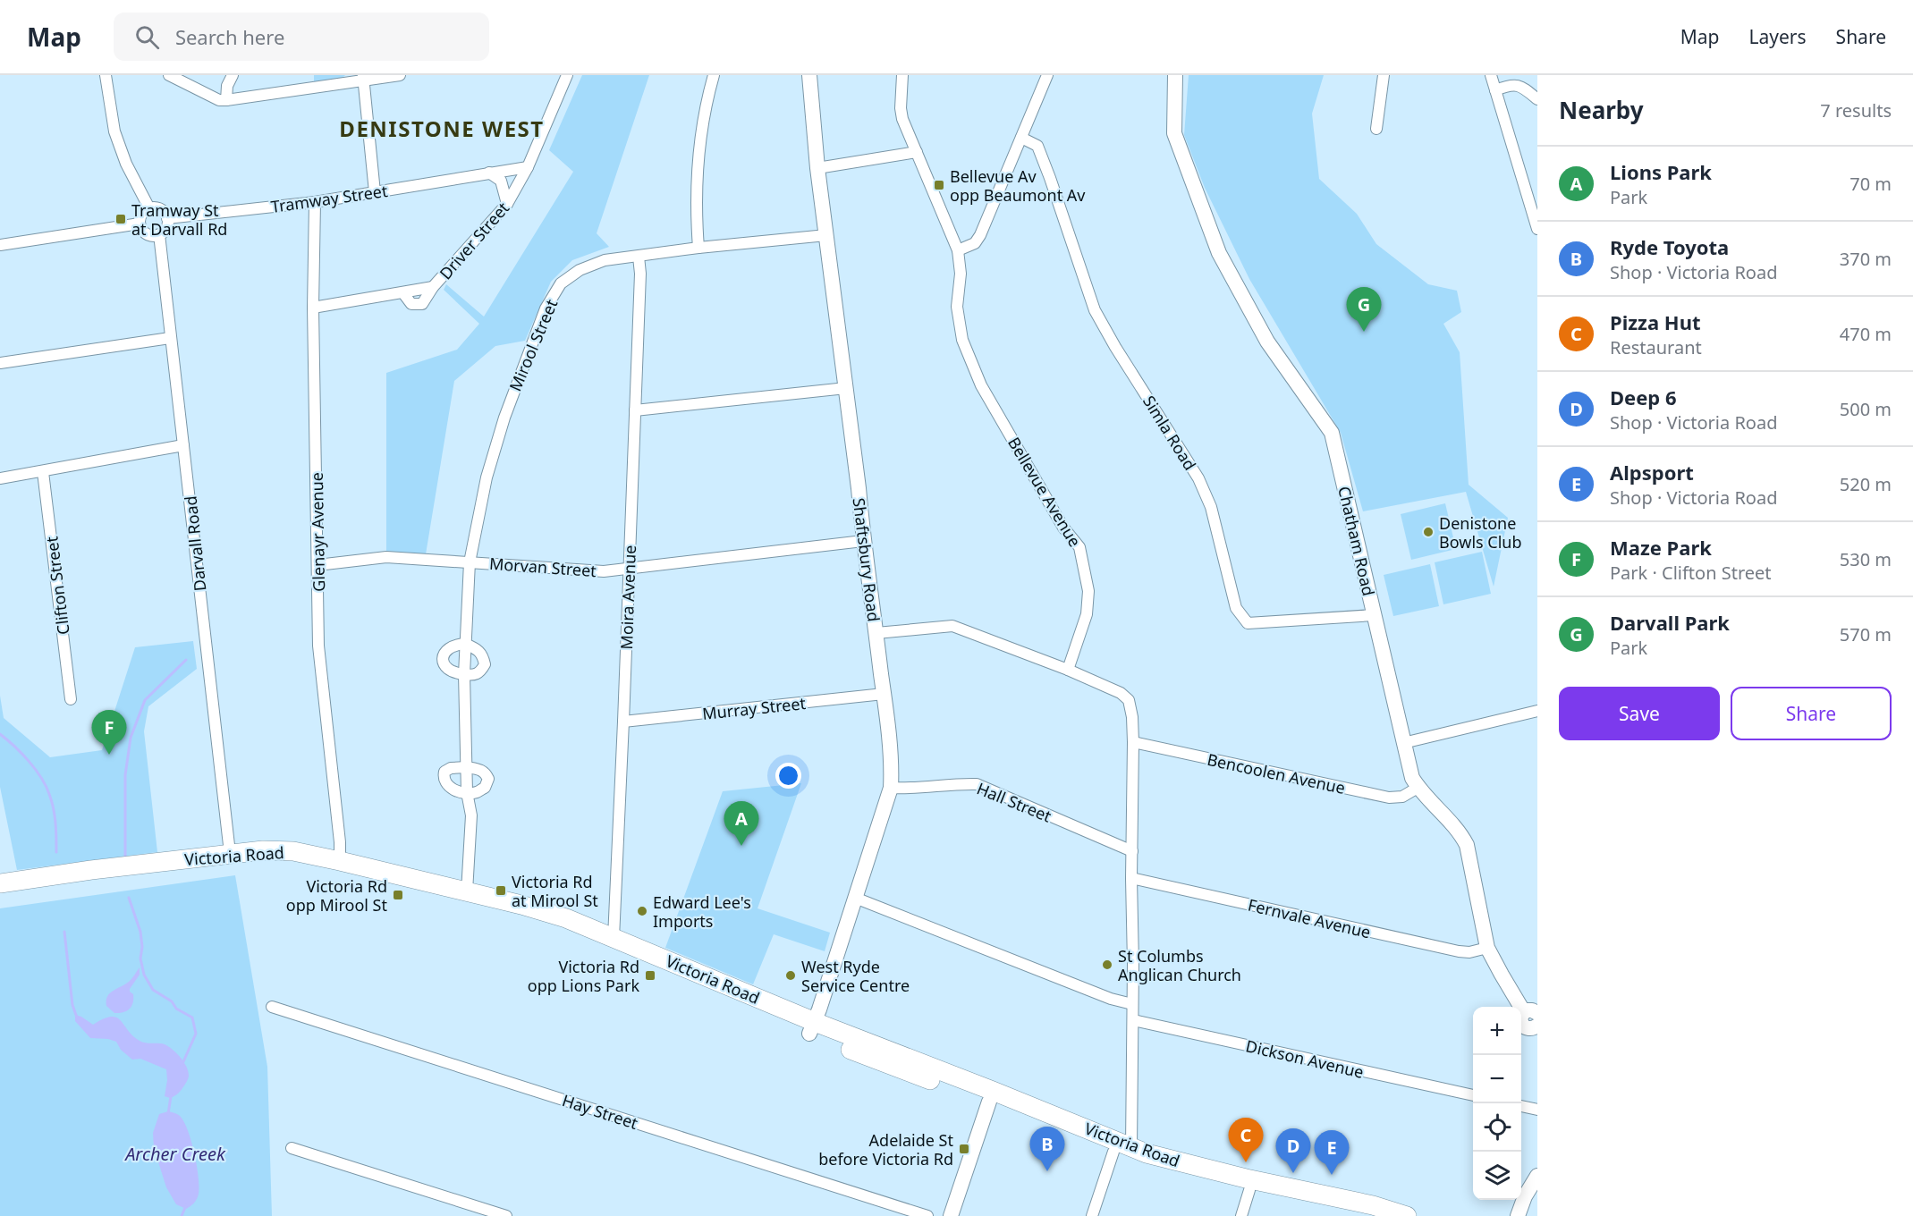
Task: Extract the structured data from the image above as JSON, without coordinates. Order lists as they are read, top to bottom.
{
  "streets": {
    "highway": ["Victoria Road"],
    "street": [
      "Tramway Street",
      "Driver Street",
      "Mirool Street",
      "Simla Road",
      "Bellevue Avenue",
      "Glenayr Avenue",
      "Chatham Road",
      "Darvall Road",
      "Shaftsbury Road",
      "Morvan Street",
      "Clifton Street",
      "Moira Avenue",
      "Murray Street",
      "Bencoolen Avenue",
      "Hall Street",
      "Fernvale Avenue",
      "Dickson Avenue",
      "Hay Street"
    ]
  },
  "crossings": [
    ["Tramway Street", "Driver Street"],
    ["Tramway Street", "Glenayr Avenue"],
    ["Tramway Street", "Darvall Road"],
    ["Driver Street", "Glenayr Avenue"],
    ["Mirool Street", "Shaftsbury Road"],
    ["Mirool Street", "Morvan Street"],
    ["Mirool Street", "Moira Avenue"],
    ["Mirool Street", "Victoria Road"],
    ["Simla Road", "Chatham Road"],
    ["Glenayr Avenue", "Morvan Street"],
    ["Glenayr Avenue", "Victoria Road"],
    ["Chatham Road", "Bencoolen Avenue"],
    ["Chatham Road", "Fernvale Avenue"],
    ["Darvall Road", "Victoria Road"],
    ["Shaftsbury Road", "Morvan Street"],
    ["Shaftsbury Road", "Murray Street"],
    ["Shaftsbury Road", "Hall Street"],
    ["Shaftsbury Road", "Victoria Road"],
    ["Morvan Street", "Moira Avenue"],
    ["Moira Avenue", "Murray Street"],
    ["Moira Avenue", "Victoria Road"]
  ],
  "districts": ["DENISTONE WEST"],
  "water": ["Archer Creek"],
  "places": {
    "transit": [
      "Bellevue Av opp Beaumont Av",
      "Tramway St at Darvall Rd",
      "Victoria Rd at Mirool St",
      "Victoria Rd opp Mirool St",
      "Victoria Rd opp Lions Park",
      "Adelaide St before Victoria Rd"
    ],
    "other": [
      "Denistone Bowls Club",
      "Edward Lee's Imports",
      "St Columbs Anglican Church",
      "West Ryde Service Centre"
    ]
  },
  "page": {
    "header": "Map",
    "search": "Search here",
    "nav": ["Map", "Layers", "Share"],
    "heading": ["Nearby", "7 results"],
    "list": [
      {
        "mark": "A",
        "name": "Lions Park",
        "note": "Park",
        "value": "70 m"
      },
      {
        "mark": "B",
        "name": "Ryde Toyota",
        "note": "Shop · Victoria Road",
        "value": "370 m"
      },
      {
        "mark": "C",
        "name": "Pizza Hut",
        "note": "Restaurant",
        "value": "470 m"
      },
      {
        "mark": "D",
        "name": "Deep 6",
        "note": "Shop · Victoria Road",
        "value": "500 m"
      },
      {
        "mark": "E",
        "name": "Alpsport",
        "note": "Shop · Victoria Road",
        "value": "520 m"
      },
      {
        "mark": "F",
        "name": "Maze Park",
        "note": "Park · Clifton Street",
        "value": "530 m"
      },
      {
        "mark": "G",
        "name": "Darvall Park",
        "note": "Park",
        "value": "570 m"
      }
    ],
    "pins": [
      "G",
      "F",
      "A",
      "C",
      "B",
      "D",
      "E"
    ],
    "buttons": ["Save", "Share"],
    "map_buttons": ["+", "−"]
  }
}
